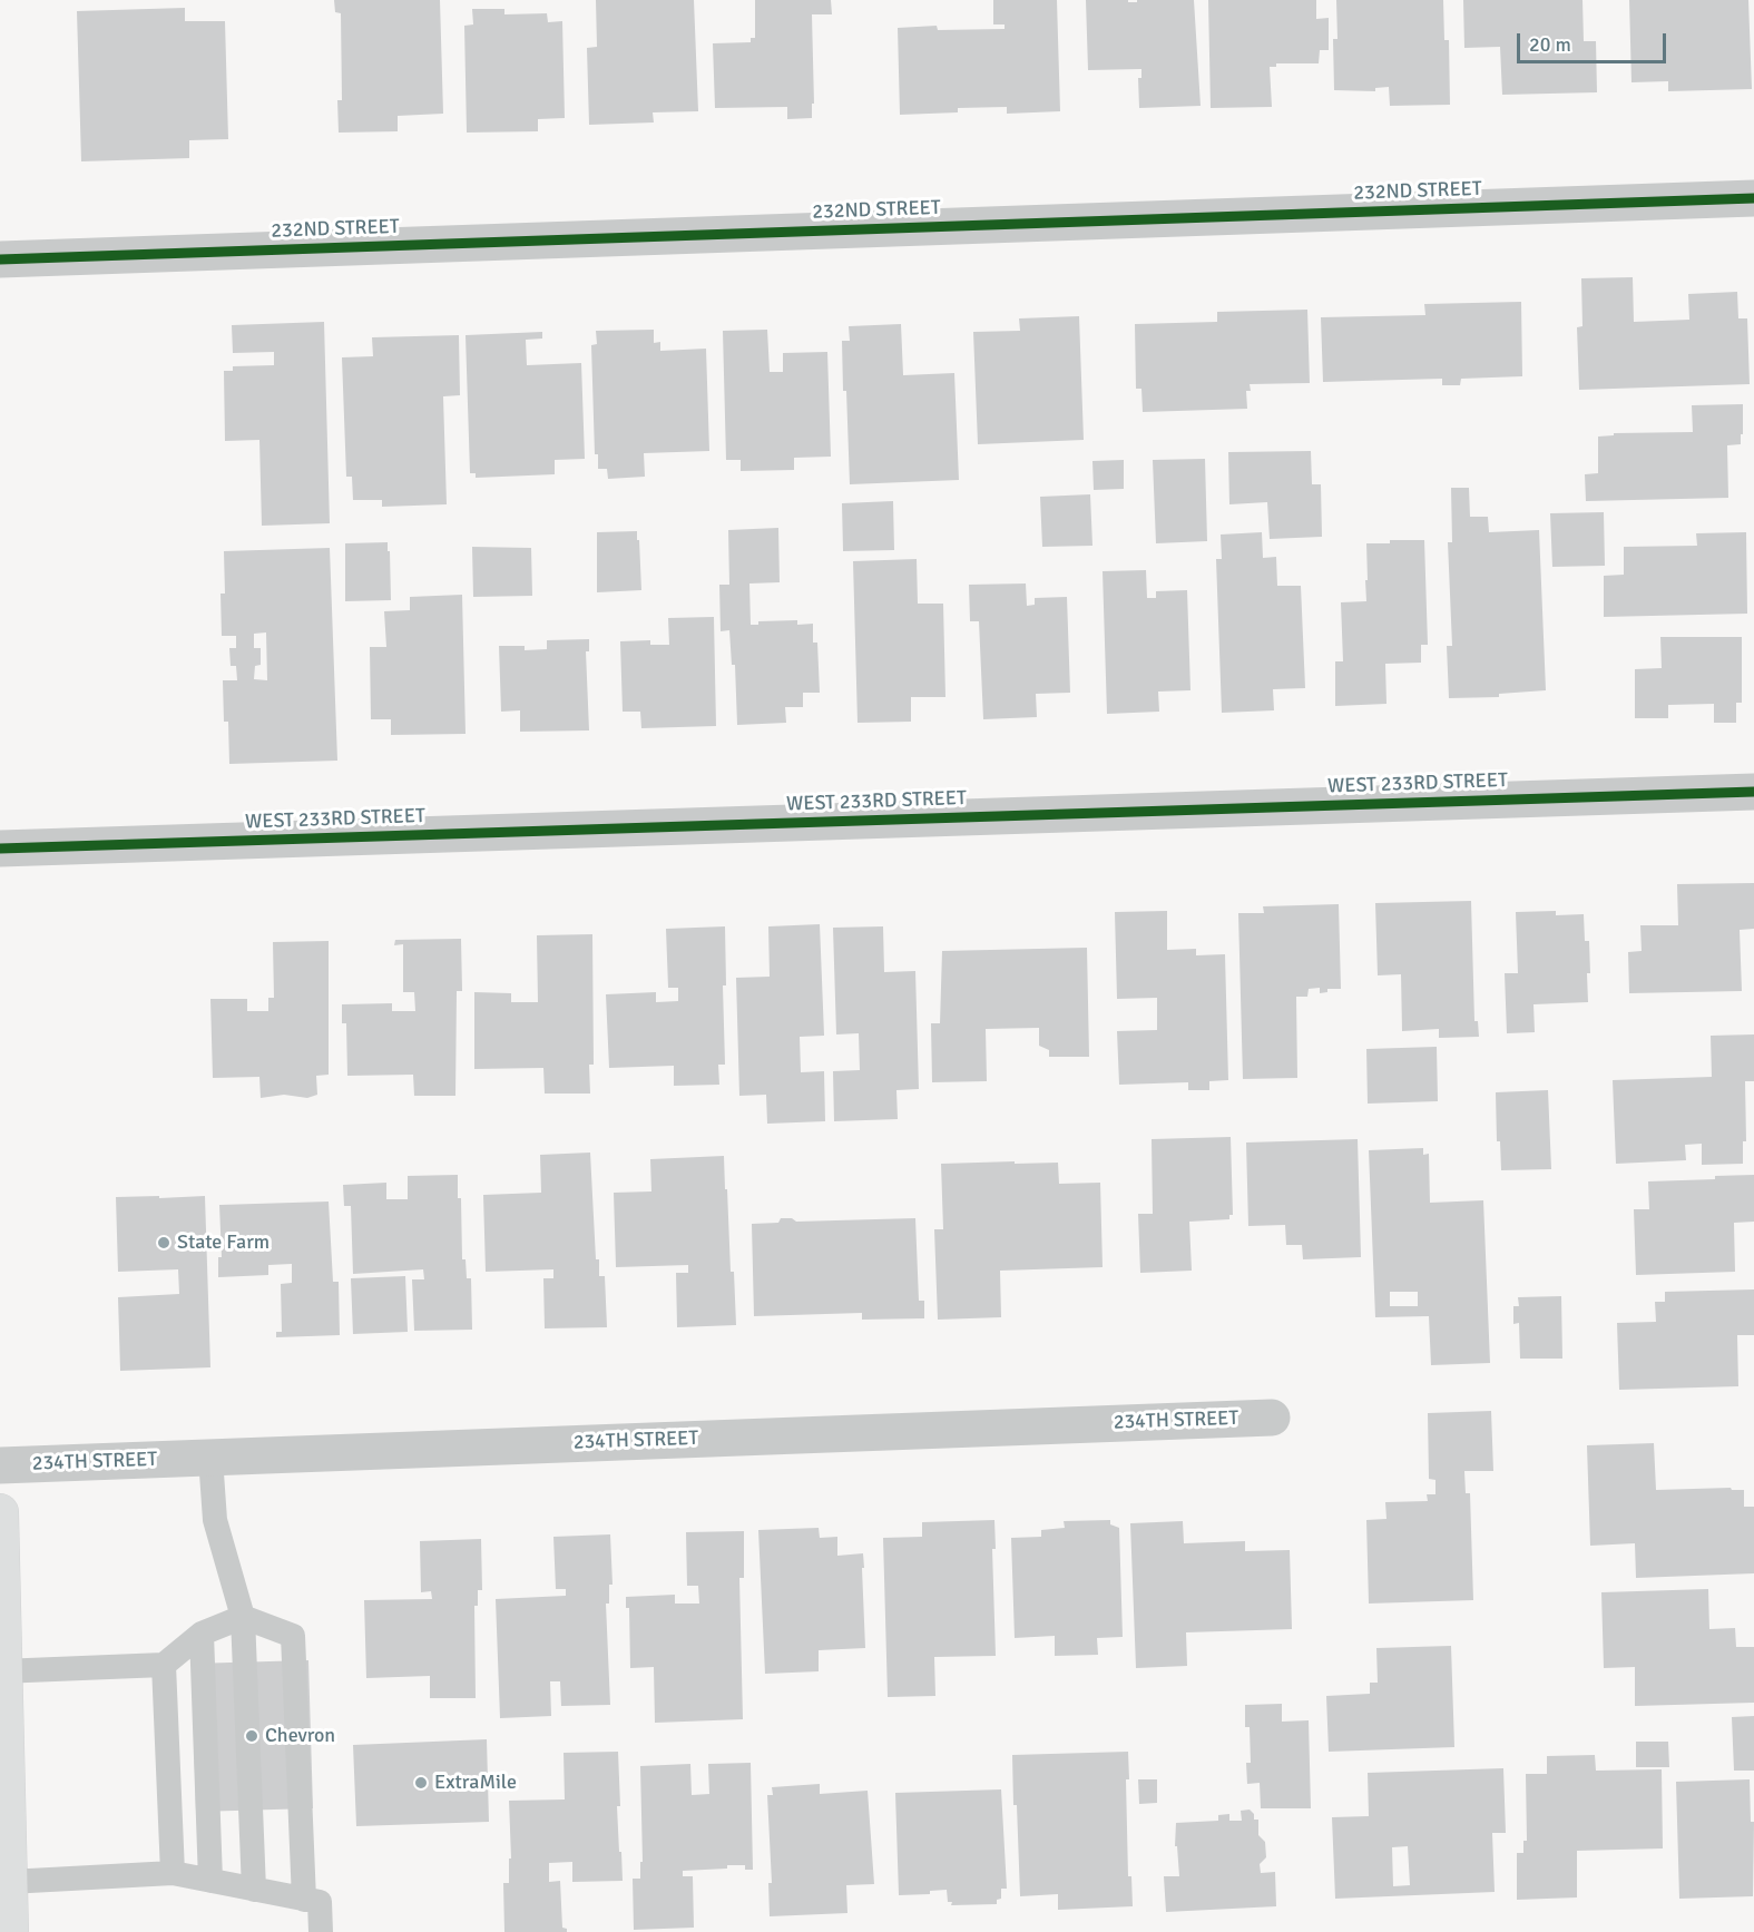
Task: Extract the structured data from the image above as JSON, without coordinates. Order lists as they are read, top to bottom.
{
  "streets": {
    "street": ["232ND STREET", "WEST 233RD STREET", "234TH STREET"]
  },
  "places": ["State Farm", "Chevron", "ExtraMile"],
  "scale_bar": "20 m"
}
